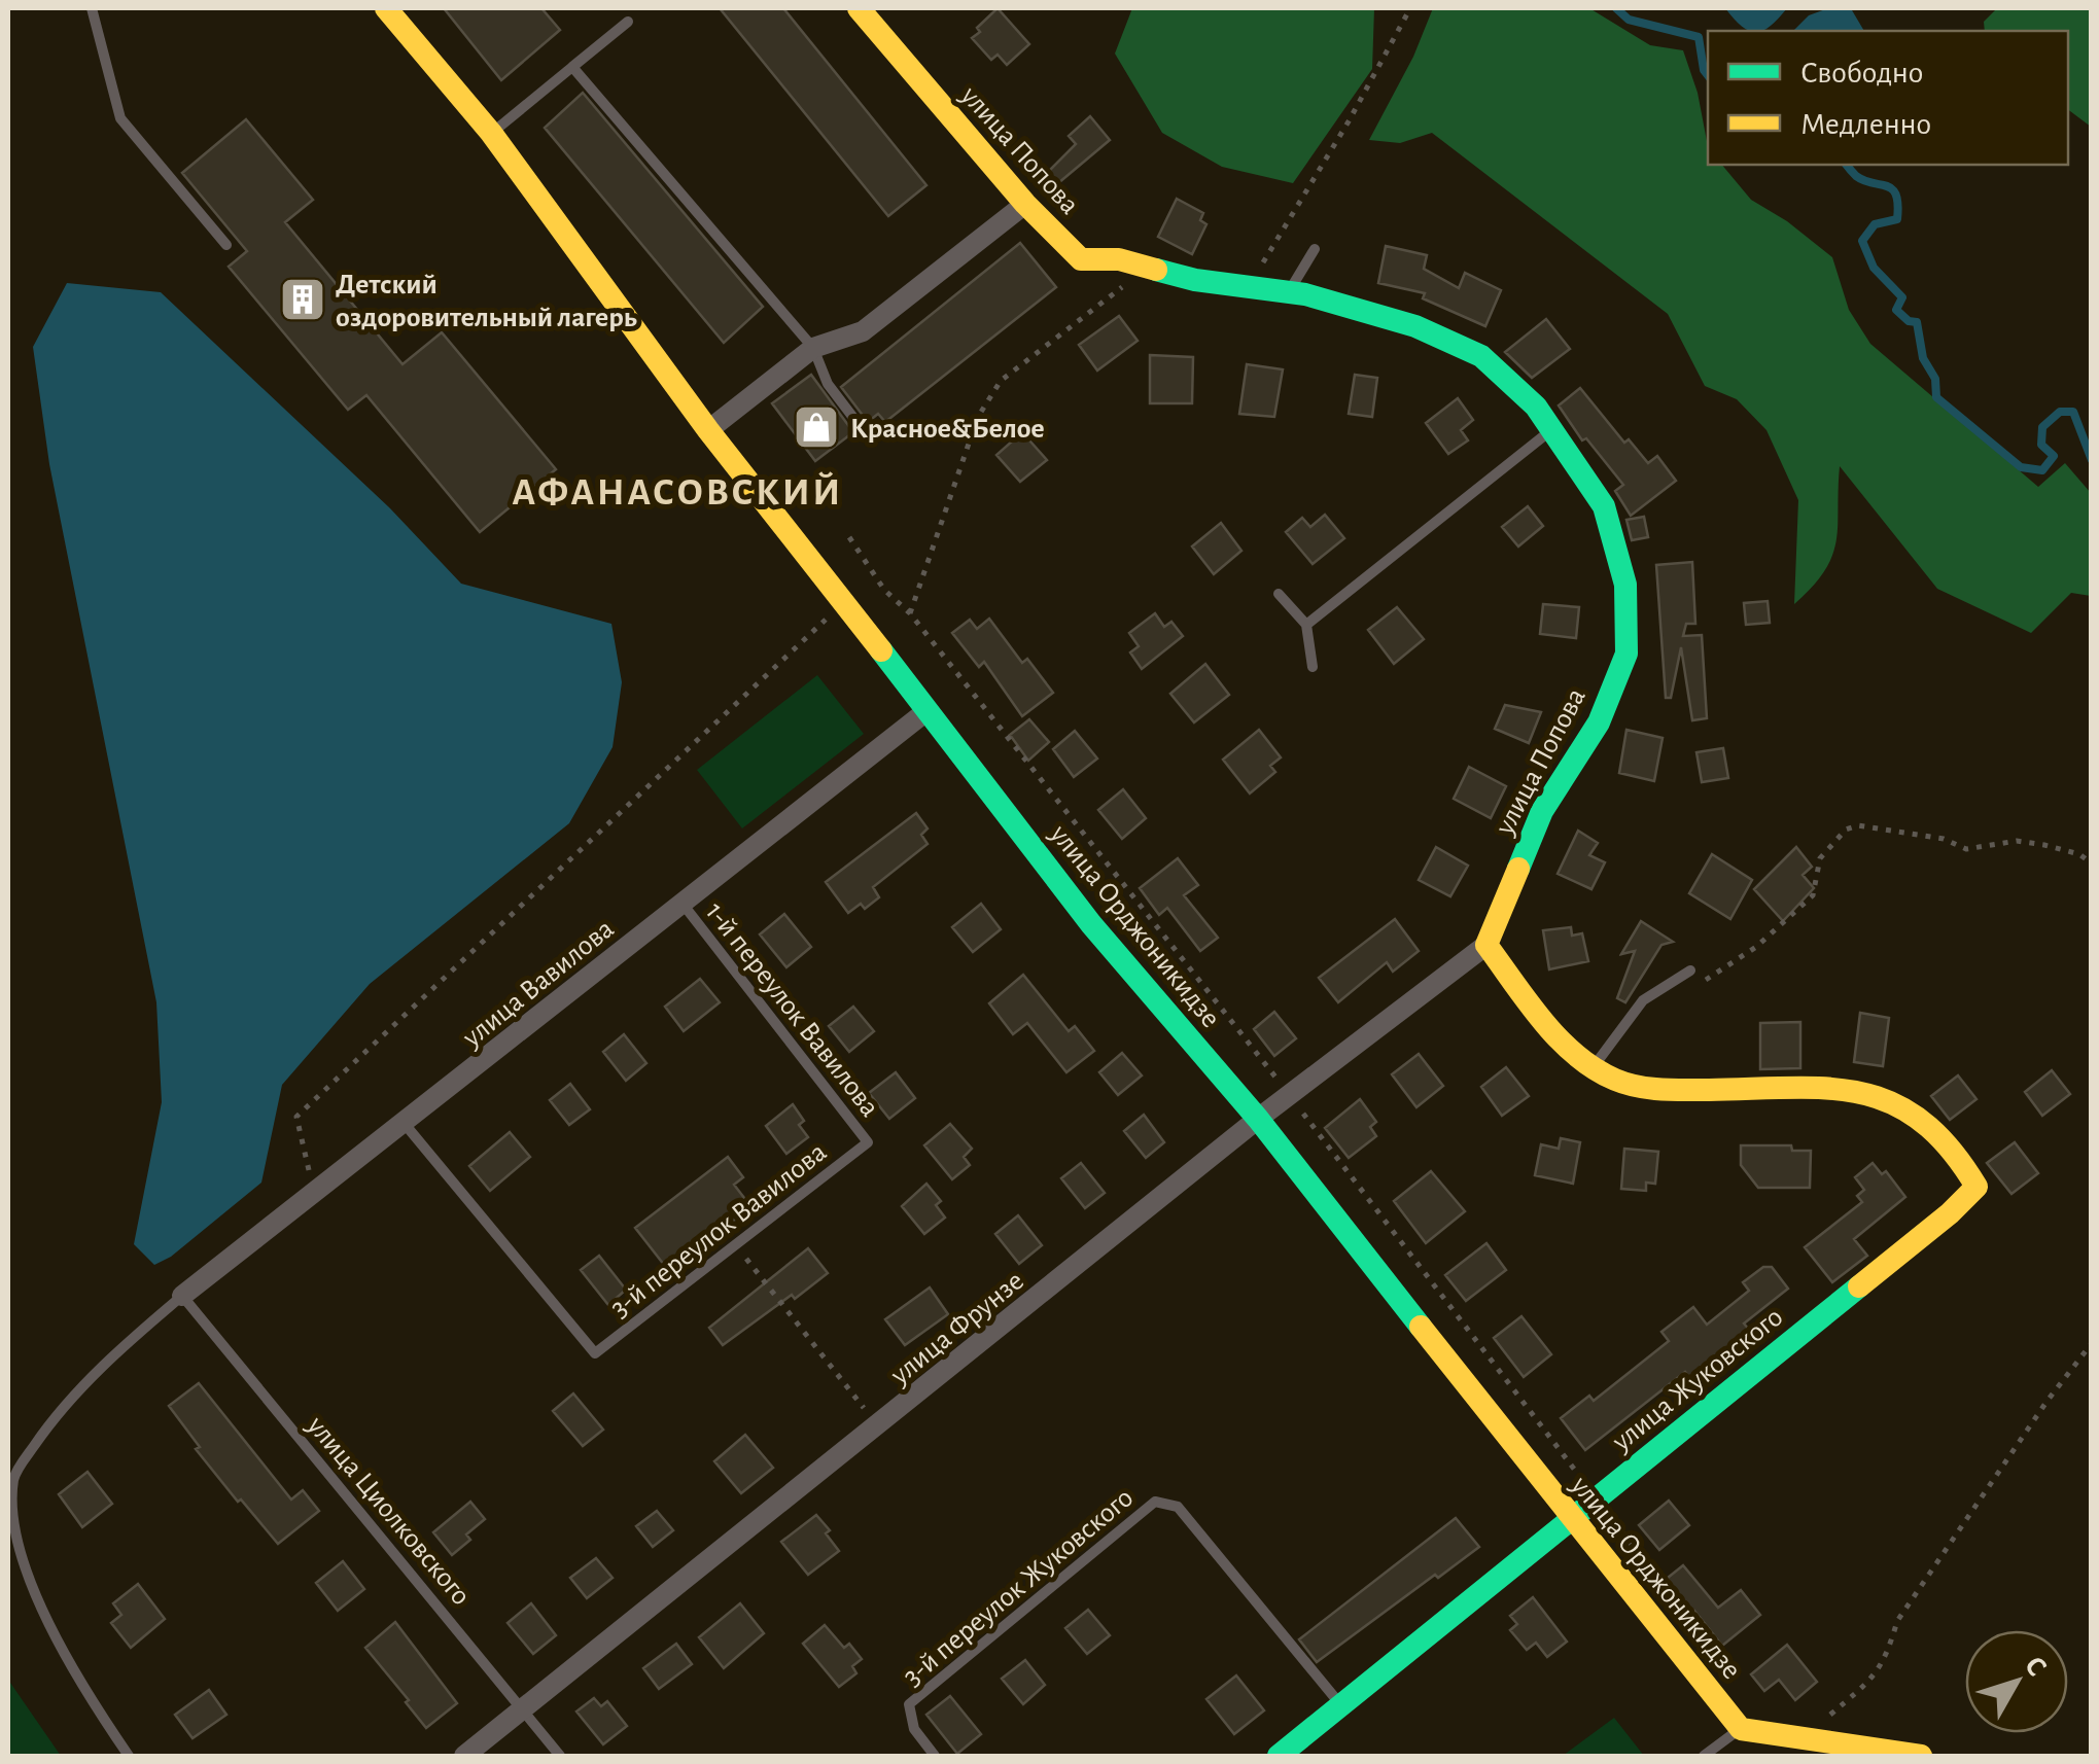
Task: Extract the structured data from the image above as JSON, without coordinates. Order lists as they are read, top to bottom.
{
  "streets": {
    "street": [
      "улица Попова",
      "улица Орджоникидзе",
      "улица Вавилова",
      "улица Фрунзе",
      "улица Жуковского"
    ],
    "lane": [
      "1-й переулок Вавилова",
      "3-й переулок Вавилова",
      "улица Циолковского",
      "3-й переулок Жуковского"
    ]
  },
  "crossings": [
    ["улица Попова", "улица Фрунзе"],
    ["улица Орджоникидзе", "улица Вавилова"],
    ["улица Орджоникидзе", "улица Фрунзе"],
    ["улица Орджоникидзе", "улица Жуковского"],
    ["улица Вавилова", "1-й переулок Вавилова"],
    ["улица Вавилова", "3-й переулок Вавилова"],
    ["улица Вавилова", "улица Циолковского"],
    ["1-й переулок Вавилова", "3-й переулок Вавилова"],
    ["улица Фрунзе", "улица Циолковского"],
    ["улица Жуковского", "3-й переулок Жуковского"]
  ],
  "districts": ["АФАНАСОВСКИЙ"],
  "places": {
    "building": ["Детский оздоровительный лагерь"],
    "shop": ["Красное&Белое"]
  },
  "legend": ["Свободно", "Медленно"],
  "north": "top right"
}
